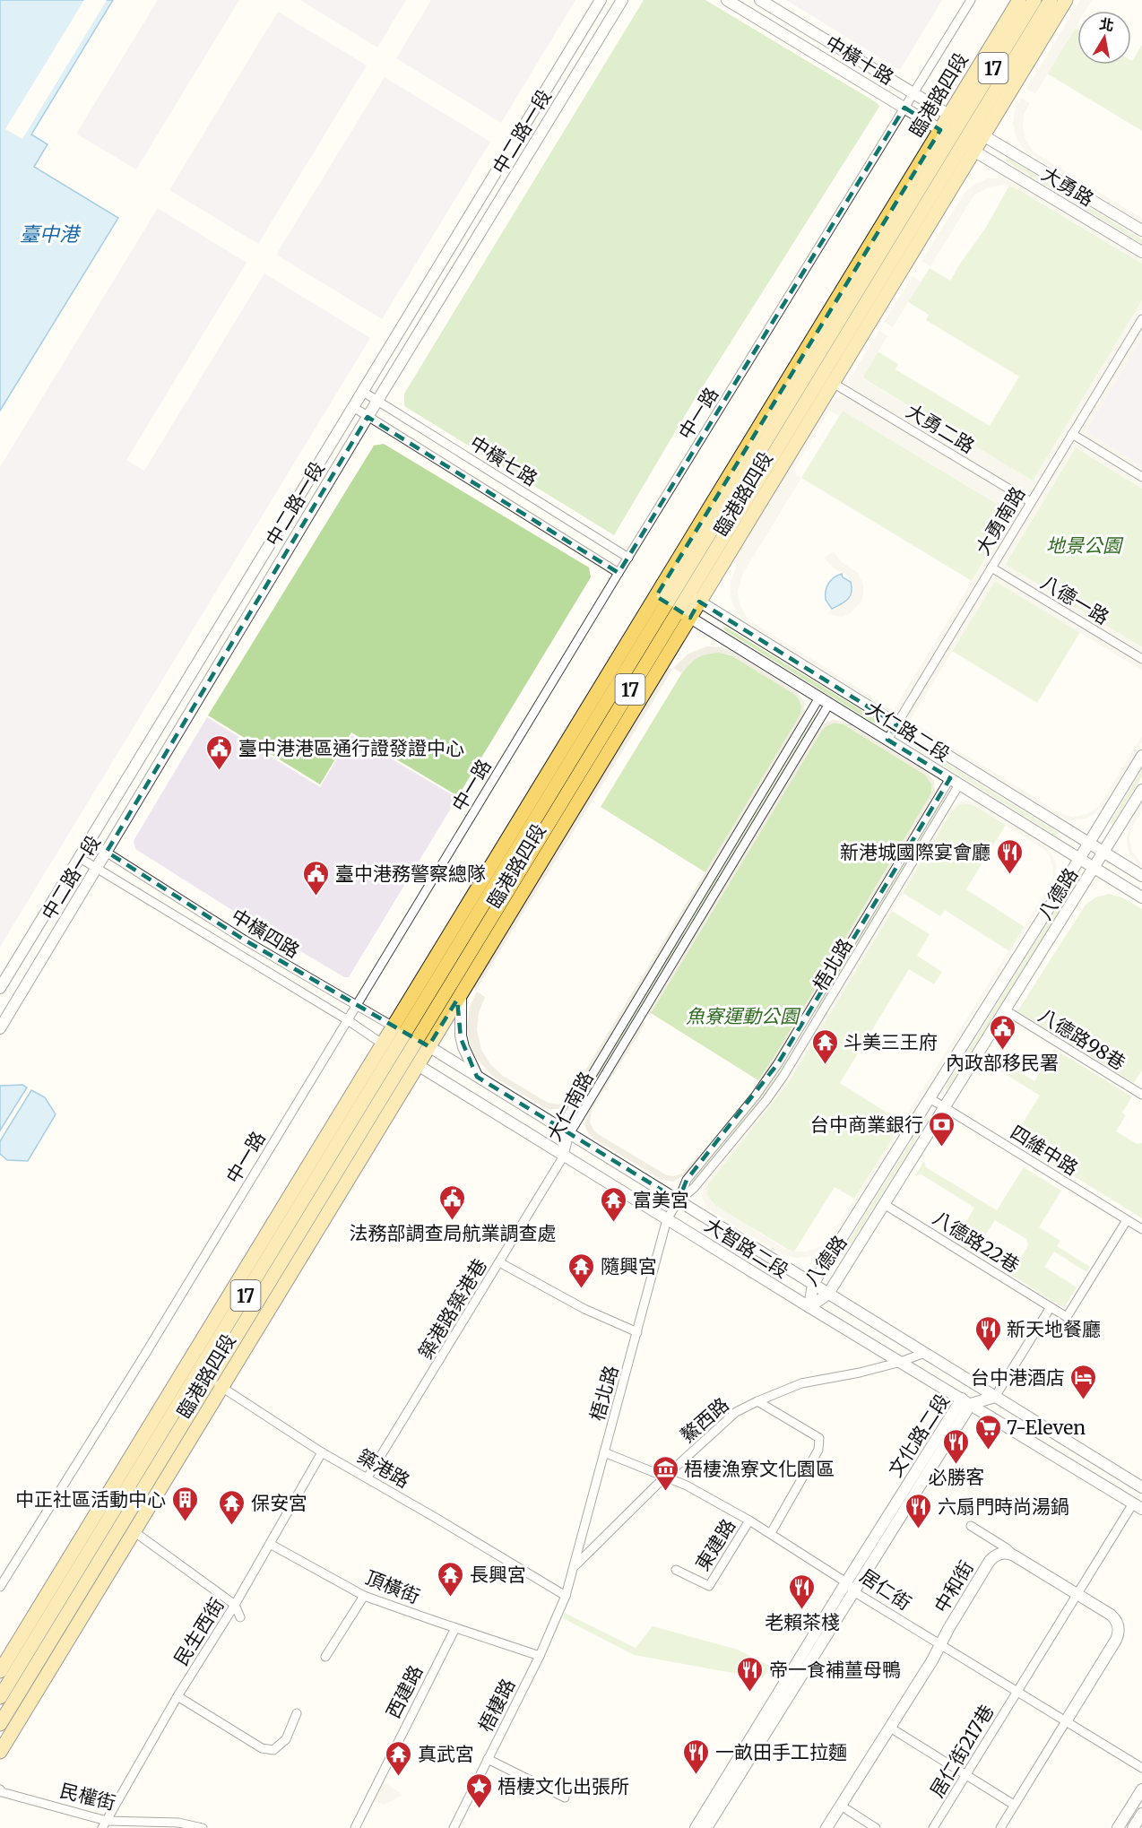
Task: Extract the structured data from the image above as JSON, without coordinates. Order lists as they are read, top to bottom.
{
  "streets": {
    "main road": ["17", "臨港路四段"],
    "street": [
      "中橫十路",
      "中二路一段",
      "大勇路",
      "中一路",
      "大勇二路",
      "中橫七路",
      "大勇南路",
      "八德一路",
      "大仁路二段",
      "八德路",
      "中橫四路",
      "梧北路",
      "八德路98巷",
      "大仁南路",
      "四維中路",
      "八德路22巷",
      "大智路二段",
      "築港路築港巷",
      "鰲西路",
      "文化路二段",
      "築港路",
      "東建路",
      "頂橫街",
      "中和街",
      "居仁街",
      "民生西街",
      "西建路",
      "梧棲路",
      "居仁街217巷",
      "民權街"
    ]
  },
  "crossings": [
    ["中橫十路", "臨港路四段"],
    ["中橫十路", "大勇路"],
    ["中橫十路", "中一路"],
    ["臨港路四段", "大勇路"],
    ["臨港路四段", "大勇二路"],
    ["臨港路四段", "大仁路二段"],
    ["臨港路四段", "中橫四路"],
    ["臨港路四段", "大智路二段"],
    ["臨港路四段", "築港路"],
    ["中二路一段", "中橫七路"],
    ["中二路一段", "中橫四路"],
    ["中一路", "中橫七路"],
    ["中一路", "中橫四路"],
    ["大勇二路", "大勇南路"],
    ["大勇南路", "八德一路"],
    ["大勇南路", "大仁路二段"],
    ["大仁路二段", "八德路"],
    ["大仁路二段", "梧北路"],
    ["大仁路二段", "大仁南路"],
    ["八德路", "八德路98巷"],
    ["八德路", "四維中路"],
    ["八德路", "八德路22巷"],
    ["八德路", "大智路二段"],
    ["中橫四路", "大智路二段"],
    ["梧北路", "大智路二段"],
    ["梧北路", "鰲西路"],
    ["梧北路", "築港路"],
    ["梧北路", "居仁街"],
    ["梧北路", "梧棲路"],
    ["大仁南路", "大智路二段"],
    ["大仁南路", "築港路築港巷"],
    ["大智路二段", "築港路築港巷"],
    ["大智路二段", "鰲西路"],
    ["大智路二段", "文化路二段"],
    ["大智路二段", "居仁街217巷"],
    ["築港路築港巷", "築港路"],
    ["鰲西路", "居仁街"],
    ["文化路二段", "居仁街"],
    ["築港路", "民生西街"],
    ["築港路", "梧棲路"],
    ["東建路", "居仁街"],
    ["頂橫街", "民生西街"],
    ["頂橫街", "西建路"],
    ["頂橫街", "梧棲路"],
    ["中和街", "居仁街"],
    ["居仁街", "居仁街217巷"],
    ["民生西街", "民權街"]
  ],
  "water": ["臺中港"],
  "parks": ["地景公園", "魚寮運動公園"],
  "places": {
    "public building": [
      "臺中港港區通行證發證中心",
      "臺中港務警察總隊",
      "內政部移民署",
      "法務部調查局航業調查處"
    ],
    "restaurant": [
      "新港城國際宴會廳",
      "新天地餐廳",
      "必勝客",
      "六扇門時尚湯鍋",
      "老賴茶棧",
      "帝一食補薑母鴨",
      "一畝田手工拉麵"
    ],
    "temple": [
      "斗美三王府",
      "富美宮",
      "隨興宮",
      "保安宮",
      "長興宮",
      "真武宮"
    ],
    "bank": ["台中商業銀行"],
    "hotel": ["台中港酒店"],
    "supermarket": ["7-Eleven"],
    "museum": ["梧棲漁寮文化園區"],
    "building": ["中正社區活動中心"],
    "place": ["梧棲文化出張所"]
  },
  "north": "top"
}
